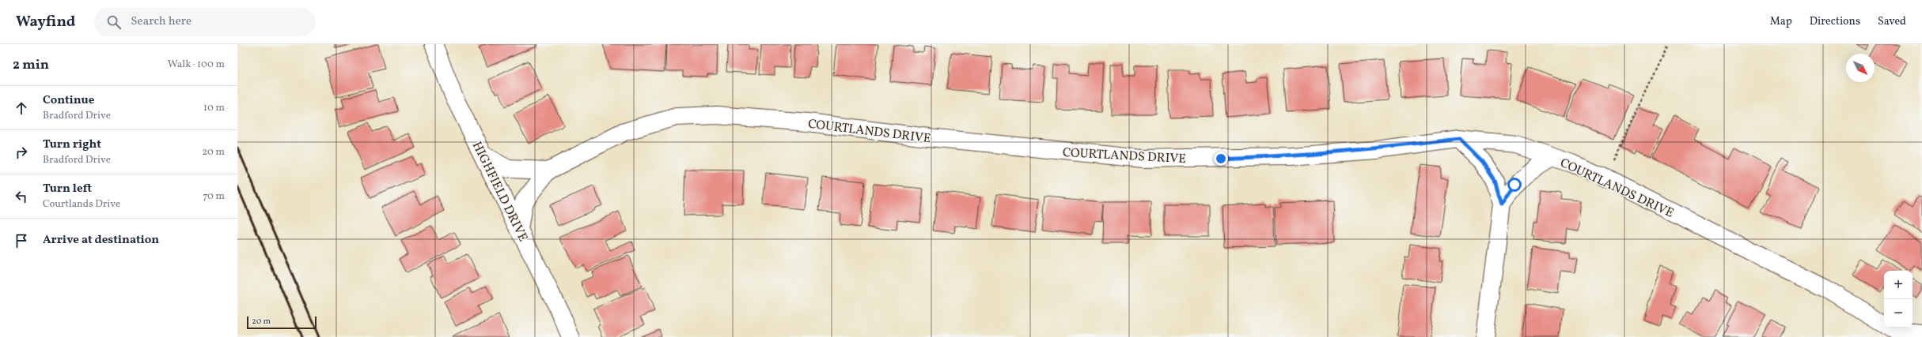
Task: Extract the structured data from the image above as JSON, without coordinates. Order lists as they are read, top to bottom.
{
  "streets": {
    "street": ["COURTLANDS DRIVE", "HIGHFIELD DRIVE"]
  },
  "crossings": [
    ["COURTLANDS DRIVE", "HIGHFIELD DRIVE"]
  ],
  "scale_bar": "20 m",
  "north": "bottom right",
  "page": {
    "header": "Wayfind",
    "search": "Search here",
    "nav": ["Map", "Directions", "Saved"],
    "heading": ["2 min", "Walk · 100 m"],
    "list": [
      ["Continue", "Bradford Drive", "10 m"],
      ["Turn right", "Bradford Drive", "20 m"],
      ["Turn left", "Courtlands Drive", "70 m"],
      "Arrive at destination"
    ],
    "map_buttons": ["+", "−"],
    "scale": "20 m"
  }
}
